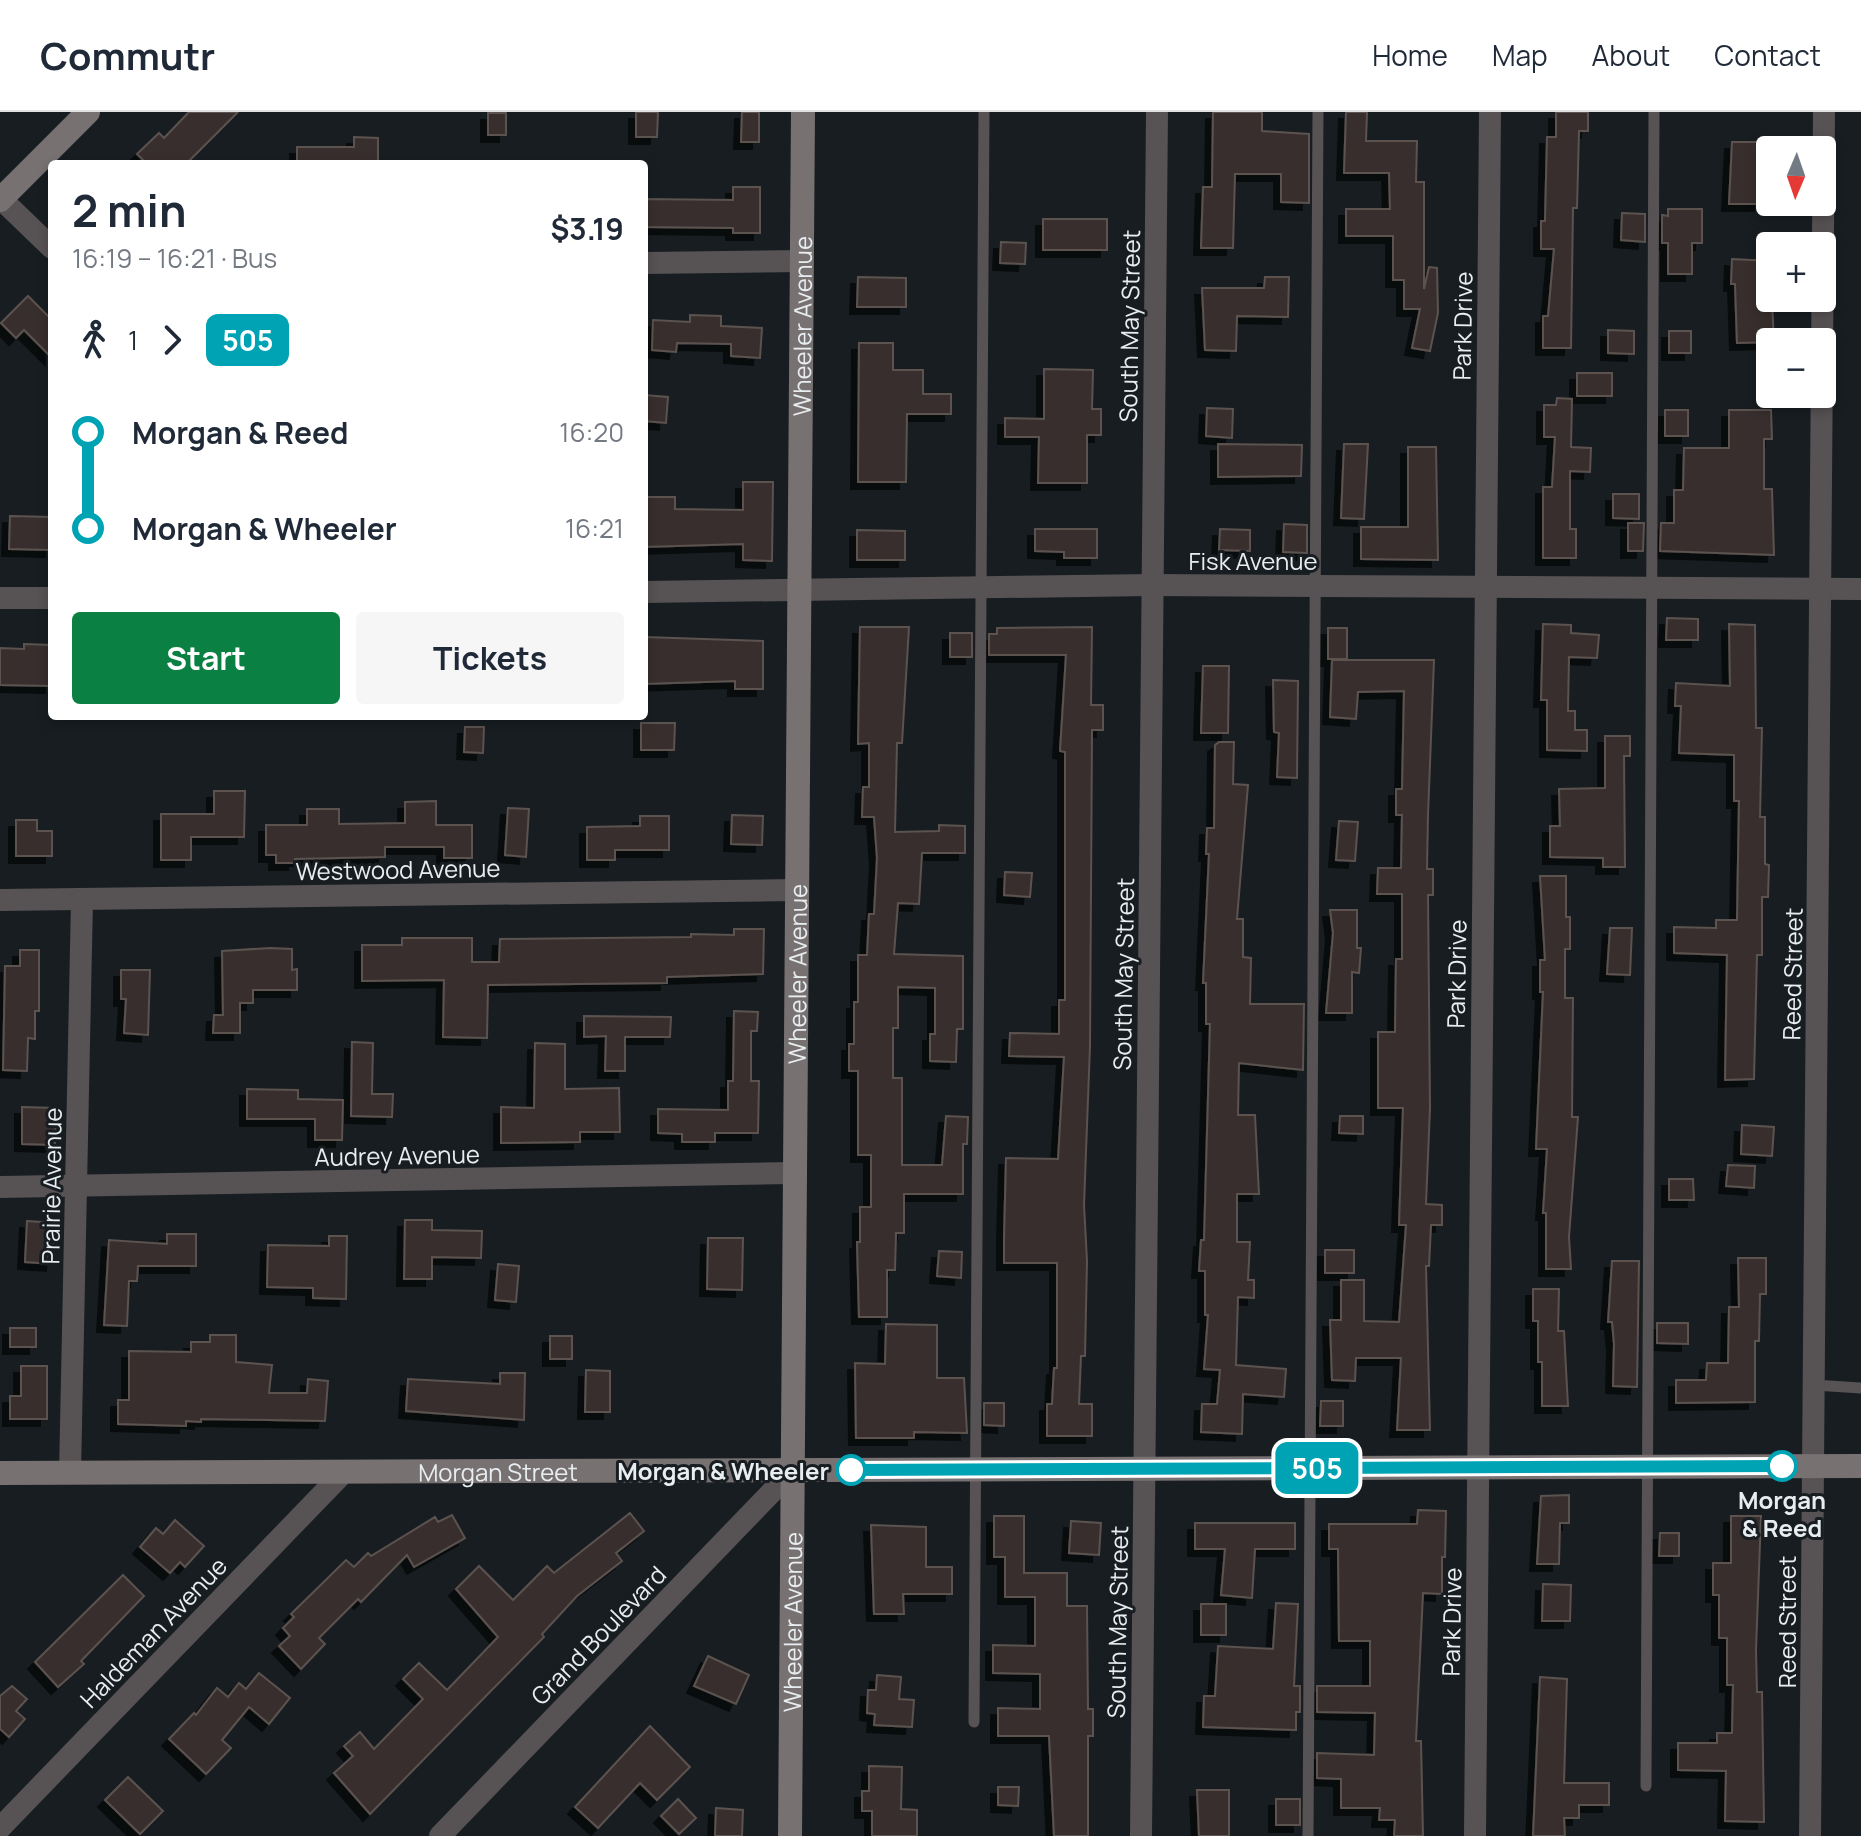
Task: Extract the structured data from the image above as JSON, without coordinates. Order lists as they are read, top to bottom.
{
  "streets": {
    "street": [
      "Wheeler Avenue",
      "South May Street",
      "Park Drive",
      "Fisk Avenue",
      "Westwood Avenue",
      "Reed Street",
      "Audrey Avenue",
      "Prairie Avenue",
      "Morgan Street",
      "Haldeman Avenue",
      "Grand Boulevard"
    ]
  },
  "crossings": [
    ["Wheeler Avenue", "Fisk Avenue"],
    ["Wheeler Avenue", "Westwood Avenue"],
    ["Wheeler Avenue", "Audrey Avenue"],
    ["Wheeler Avenue", "Morgan Street"],
    ["Wheeler Avenue", "Grand Boulevard"],
    ["South May Street", "Fisk Avenue"],
    ["South May Street", "Morgan Street"],
    ["Park Drive", "Fisk Avenue"],
    ["Park Drive", "Morgan Street"],
    ["Fisk Avenue", "Reed Street"],
    ["Westwood Avenue", "Prairie Avenue"],
    ["Reed Street", "Morgan Street"],
    ["Audrey Avenue", "Prairie Avenue"],
    ["Prairie Avenue", "Morgan Street"],
    ["Morgan Street", "Haldeman Avenue"],
    ["Morgan Street", "Grand Boulevard"]
  ],
  "places": ["Morgan & Reed", "Morgan & Wheeler"],
  "lines": ["bus line 505"],
  "north": "bottom",
  "page": {
    "header": "Commutr",
    "nav": [
      "Home",
      "Map",
      "About",
      "Contact"
    ],
    "on_map": "505",
    "map_buttons": ["+", "−"],
    "heading": ["2 min", "16:19 – 16:21 · Bus", "$3.19"],
    "legs": ["1", "505"],
    "list": [
      {
        "name": "Morgan & Reed",
        "value": "16:20"
      },
      {
        "name": "Morgan & Wheeler",
        "value": "16:21"
      }
    ],
    "buttons": ["Start", "Tickets"]
  }
}
